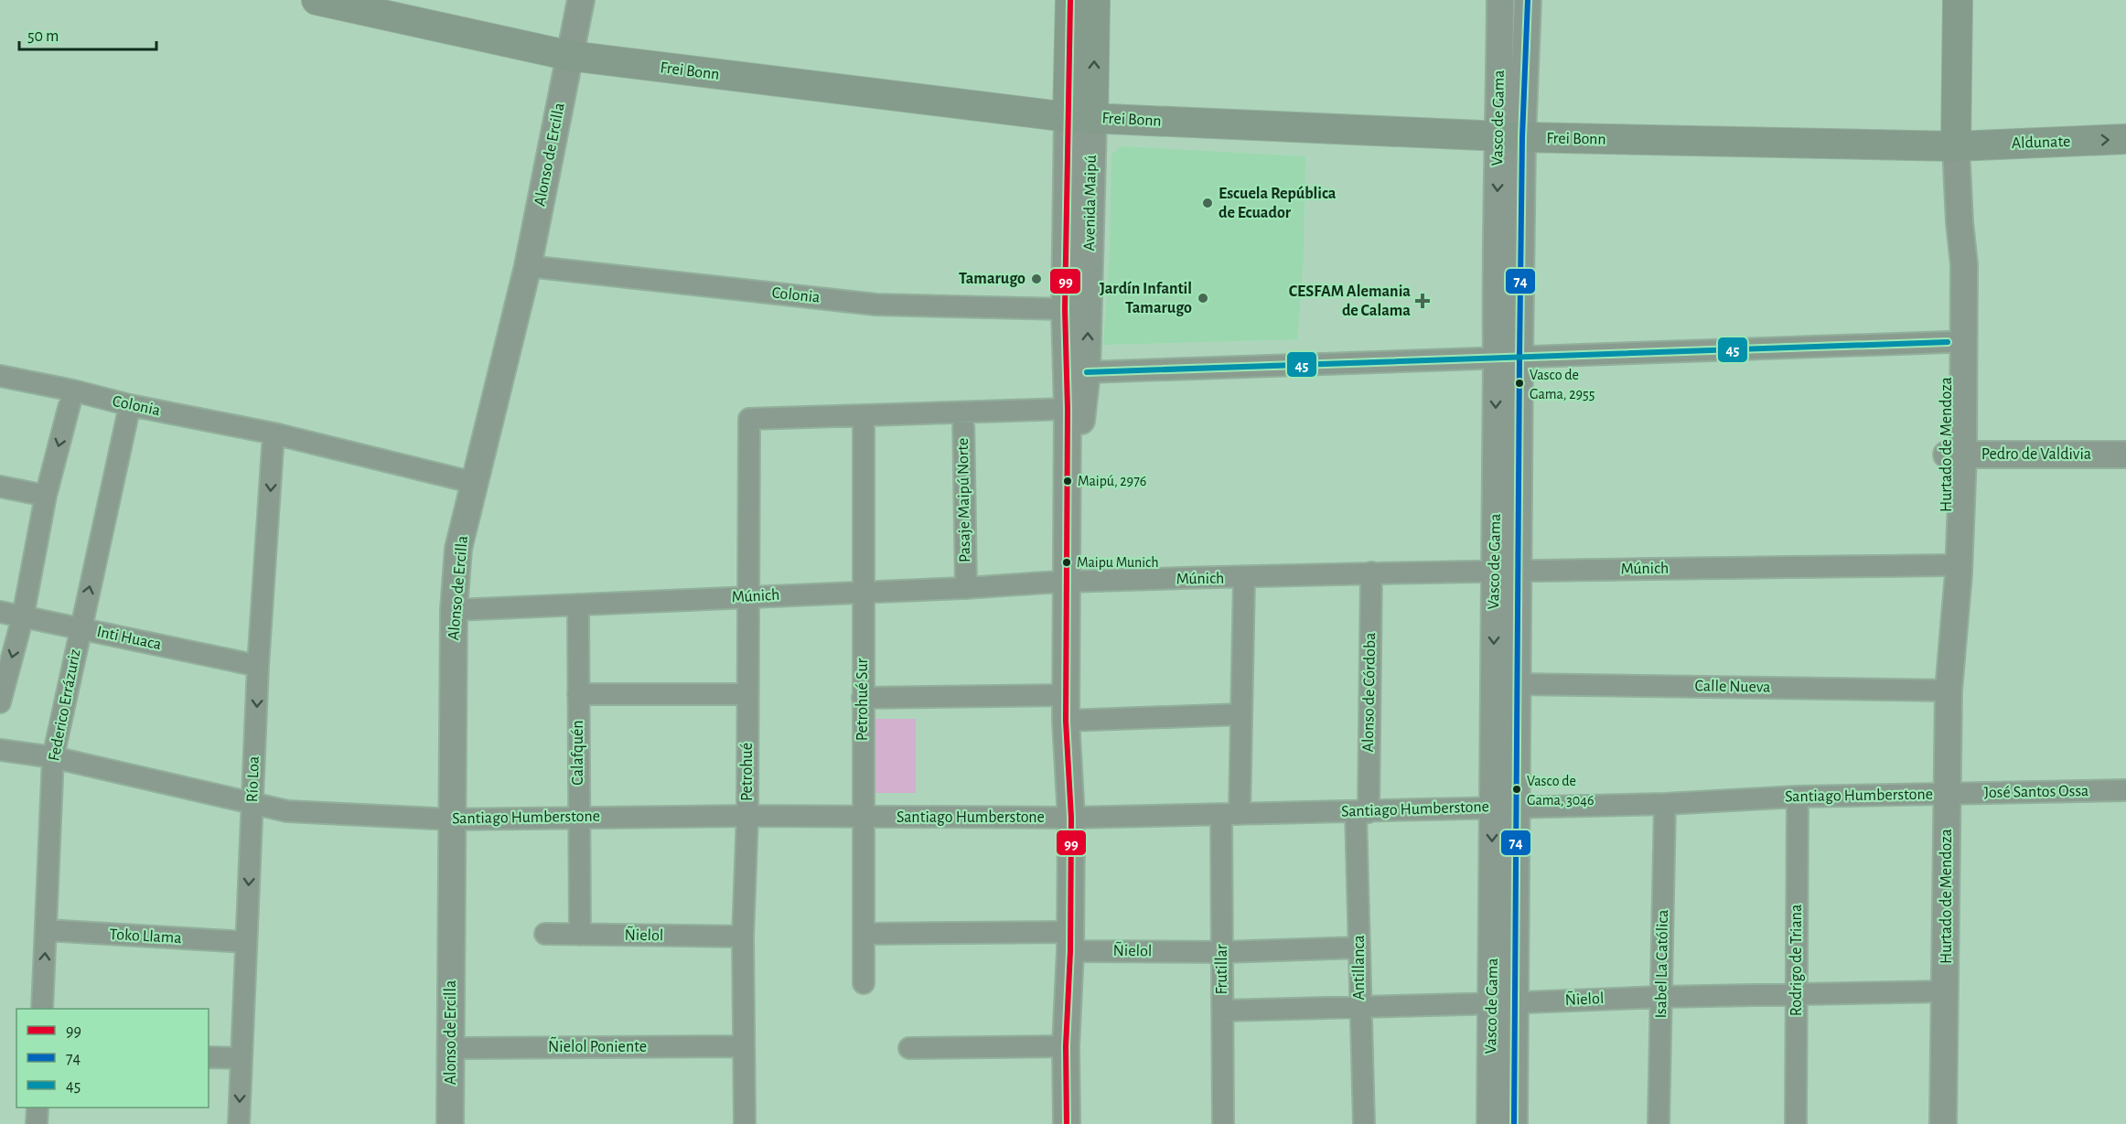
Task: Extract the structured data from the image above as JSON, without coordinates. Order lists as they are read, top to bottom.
{
  "streets": {
    "main road": [
      "Frei Bonn",
      "Aldunate",
      "Avenida Maipú",
      "Hurtado de Mendoza"
    ],
    "street": [
      "Vasco de Gama",
      "Alonso de Ercilla",
      "Colonia",
      "Pedro de Valdivia",
      "Pasaje Maipú Norte",
      "Múnich",
      "Inti Huaca",
      "Calle Nueva",
      "Alonso de Córdoba",
      "Petrohué Sur",
      "Federico Errázuriz",
      "Calafquén",
      "Petrohué",
      "Río Loa",
      "José Santos Ossa",
      "Santiago Humberstone",
      "Ñielol",
      "Toko Llama",
      "Rodrigo de Triana",
      "Isabel La Católica",
      "Antillanca",
      "Frutillar",
      "Ñielol Poniente"
    ]
  },
  "crossings": [
    ["Frei Bonn", "Vasco de Gama"],
    ["Frei Bonn", "Aldunate"],
    ["Frei Bonn", "Alonso de Ercilla"],
    ["Frei Bonn", "Avenida Maipú"],
    ["Frei Bonn", "Hurtado de Mendoza"],
    ["Vasco de Gama", "Múnich"],
    ["Vasco de Gama", "Calle Nueva"],
    ["Vasco de Gama", "Santiago Humberstone"],
    ["Vasco de Gama", "Ñielol"],
    ["Aldunate", "Hurtado de Mendoza"],
    ["Alonso de Ercilla", "Colonia"],
    ["Alonso de Ercilla", "Múnich"],
    ["Alonso de Ercilla", "Santiago Humberstone"],
    ["Alonso de Ercilla", "Ñielol Poniente"],
    ["Avenida Maipú", "Colonia"],
    ["Avenida Maipú", "Múnich"],
    ["Colonia", "Federico Errázuriz"],
    ["Colonia", "Río Loa"],
    ["Hurtado de Mendoza", "Pedro de Valdivia"],
    ["Hurtado de Mendoza", "Múnich"],
    ["Hurtado de Mendoza", "Calle Nueva"],
    ["Hurtado de Mendoza", "José Santos Ossa"],
    ["Hurtado de Mendoza", "Santiago Humberstone"],
    ["Hurtado de Mendoza", "Ñielol"],
    ["Pasaje Maipú Norte", "Múnich"],
    ["Múnich", "Alonso de Córdoba"],
    ["Múnich", "Petrohué Sur"],
    ["Múnich", "Calafquén"],
    ["Múnich", "Petrohué"],
    ["Múnich", "Frutillar"],
    ["Inti Huaca", "Federico Errázuriz"],
    ["Inti Huaca", "Río Loa"],
    ["Alonso de Córdoba", "Santiago Humberstone"],
    ["Alonso de Córdoba", "Antillanca"],
    ["Petrohué Sur", "Petrohué"],
    ["Petrohué Sur", "Santiago Humberstone"],
    ["Petrohué Sur", "Ñielol"],
    ["Federico Errázuriz", "Santiago Humberstone"],
    ["Federico Errázuriz", "Toko Llama"],
    ["Calafquén", "Santiago Humberstone"],
    ["Calafquén", "Ñielol"],
    ["Petrohué", "Santiago Humberstone"],
    ["Petrohué", "Ñielol"],
    ["Petrohué", "Ñielol Poniente"],
    ["Río Loa", "Santiago Humberstone"],
    ["Río Loa", "Toko Llama"],
    ["José Santos Ossa", "Santiago Humberstone"],
    ["Santiago Humberstone", "Rodrigo de Triana"],
    ["Santiago Humberstone", "Isabel La Católica"],
    ["Santiago Humberstone", "Antillanca"],
    ["Santiago Humberstone", "Frutillar"],
    ["Ñielol", "Rodrigo de Triana"],
    ["Ñielol", "Isabel La Católica"],
    ["Ñielol", "Antillanca"],
    ["Ñielol", "Frutillar"]
  ],
  "one_way": ["Aldunate", "Río Loa"],
  "places": {
    "other": [
      "Escuela República de Ecuador",
      "Tamarugo",
      "Jardín Infantil Tamarugo",
      "Vasco de Gama, 2955",
      "Maipú, 2976",
      "Maipu Munich",
      "Vasco de Gama, 3046"
    ],
    "health": ["CESFAM Alemania de Calama"]
  },
  "lines": ["transit line 99", "transit line 74", "transit line 45"],
  "legend": ["99", "74", "45"],
  "scale_bar": "50 m"
}
